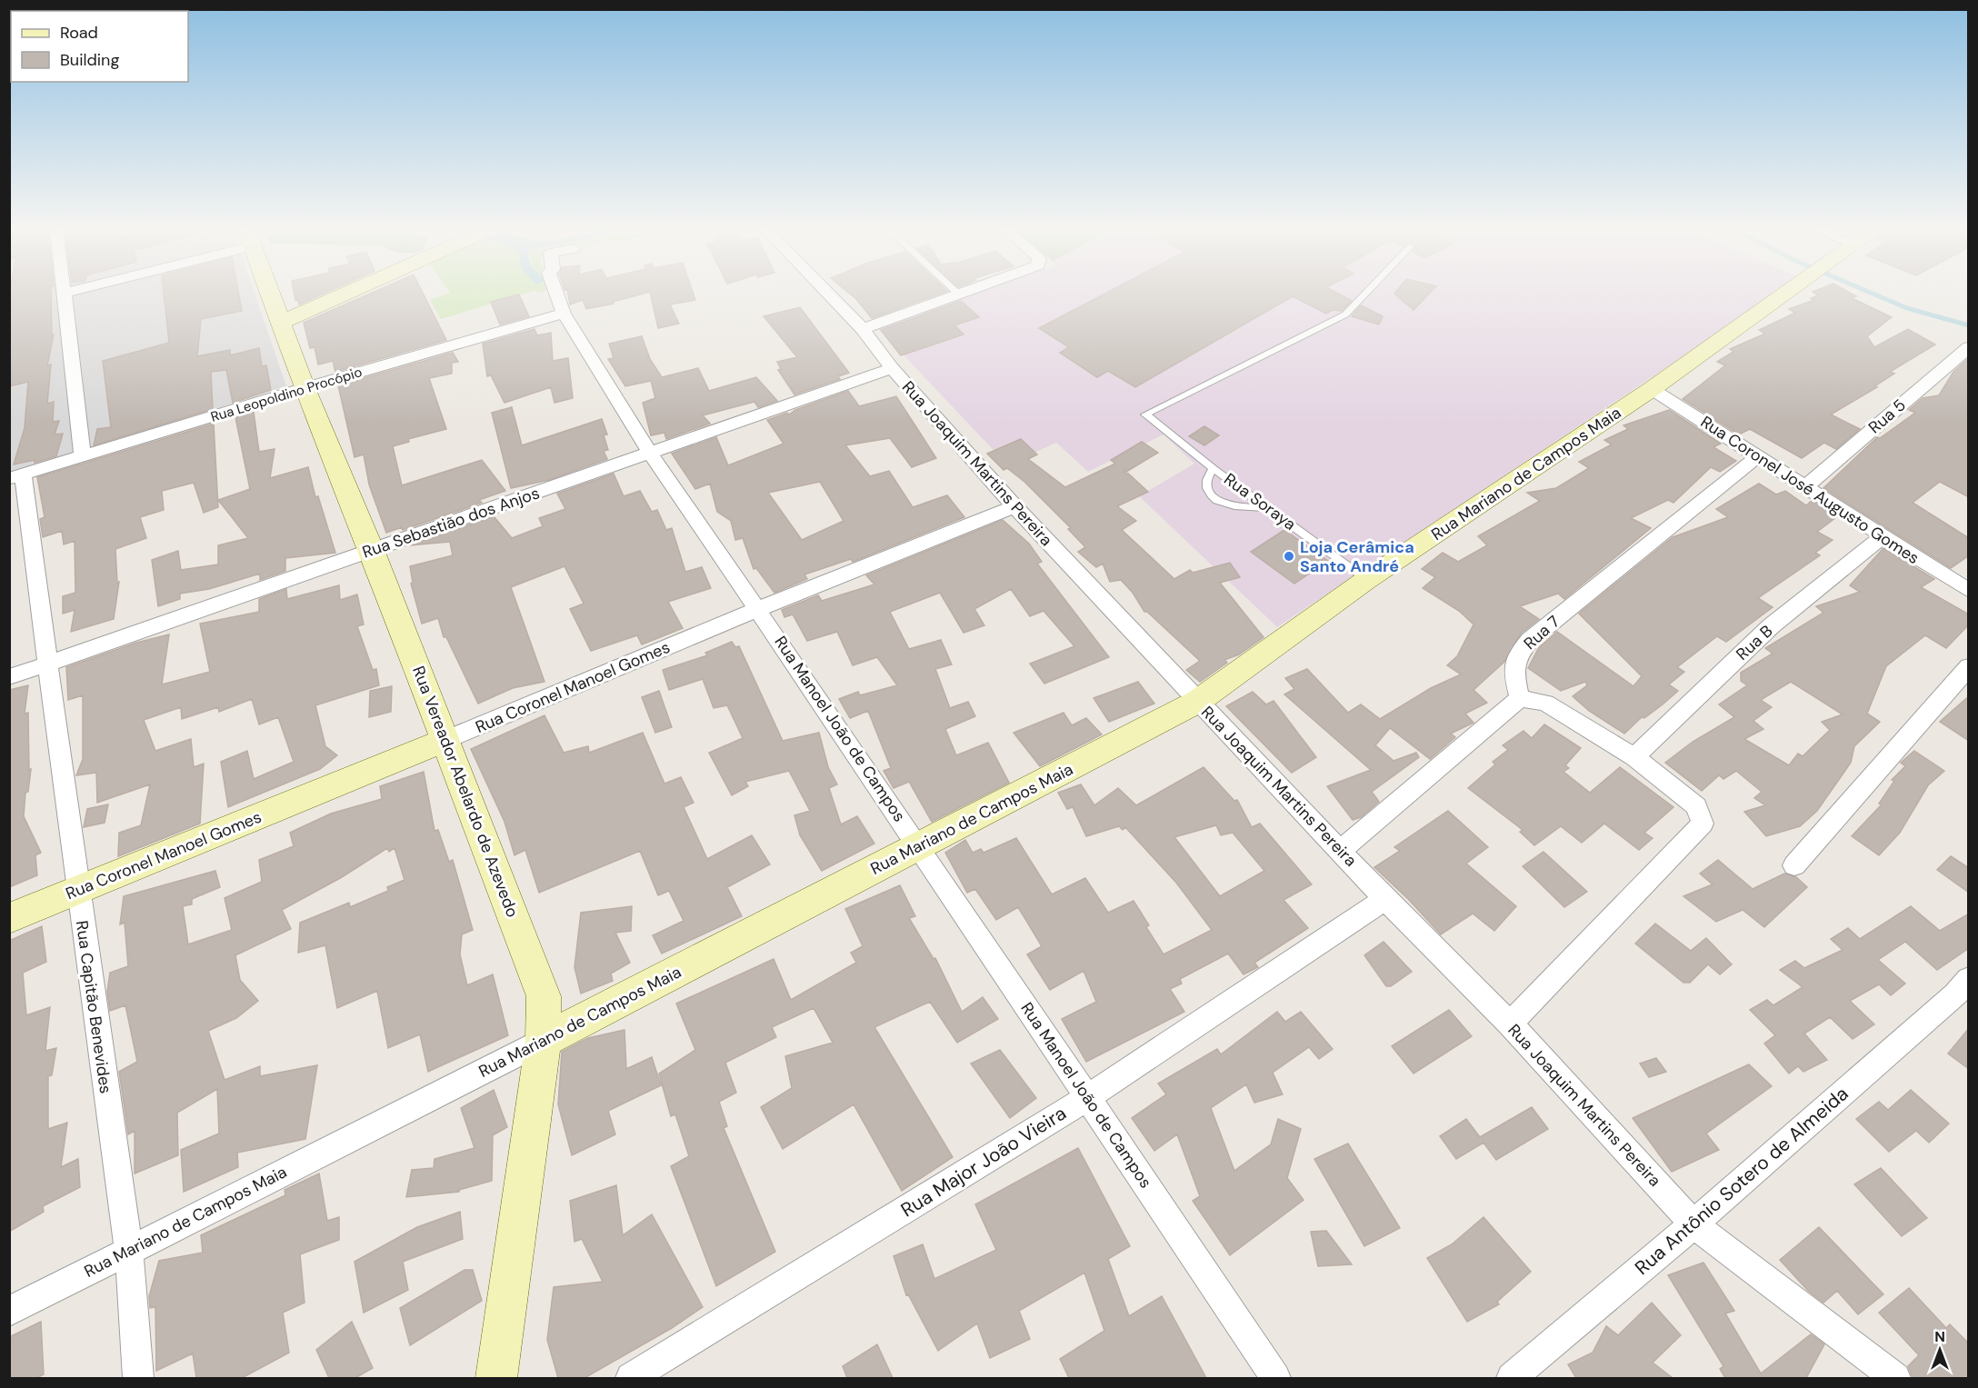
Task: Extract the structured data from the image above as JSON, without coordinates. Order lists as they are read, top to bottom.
{
  "streets": {
    "street": [
      "Rua Leopoldino Procópio",
      "Rua 5",
      "Rua Joaquim Martins Pereira",
      "Rua Mariano de Campos Maia",
      "Rua Coronel José Augusto Gomes",
      "Rua Sebastião dos Anjos",
      "Rua 7",
      "Rua B",
      "Rua Coronel Manoel Gomes",
      "Rua Manoel João de Campos",
      "Rua Vereador Abelardo de Azevedo",
      "Rua Capitão Benevides",
      "Rua Major João Vieira",
      "Rua Antônio Sotero de Almeida"
    ],
    "lane": ["Rua Soraya"]
  },
  "crossings": [
    ["Rua Leopoldino Procópio", "Rua Manoel João de Campos"],
    ["Rua Leopoldino Procópio", "Rua Vereador Abelardo de Azevedo"],
    ["Rua Leopoldino Procópio", "Rua Capitão Benevides"],
    ["Rua 5", "Rua Coronel José Augusto Gomes"],
    ["Rua Joaquim Martins Pereira", "Rua Mariano de Campos Maia"],
    ["Rua Joaquim Martins Pereira", "Rua Sebastião dos Anjos"],
    ["Rua Joaquim Martins Pereira", "Rua Coronel Manoel Gomes"],
    ["Rua Joaquim Martins Pereira", "Rua Major João Vieira"],
    ["Rua Joaquim Martins Pereira", "Rua Antônio Sotero de Almeida"],
    ["Rua Mariano de Campos Maia", "Rua Coronel José Augusto Gomes"],
    ["Rua Mariano de Campos Maia", "Rua Soraya"],
    ["Rua Mariano de Campos Maia", "Rua Manoel João de Campos"],
    ["Rua Mariano de Campos Maia", "Rua Vereador Abelardo de Azevedo"],
    ["Rua Mariano de Campos Maia", "Rua Capitão Benevides"],
    ["Rua Coronel José Augusto Gomes", "Rua 7"],
    ["Rua Coronel José Augusto Gomes", "Rua B"],
    ["Rua Sebastião dos Anjos", "Rua Manoel João de Campos"],
    ["Rua Sebastião dos Anjos", "Rua Vereador Abelardo de Azevedo"],
    ["Rua Sebastião dos Anjos", "Rua Capitão Benevides"],
    ["Rua Coronel Manoel Gomes", "Rua Manoel João de Campos"],
    ["Rua Coronel Manoel Gomes", "Rua Vereador Abelardo de Azevedo"],
    ["Rua Coronel Manoel Gomes", "Rua Capitão Benevides"],
    ["Rua Manoel João de Campos", "Rua Major João Vieira"]
  ],
  "places": ["Loja Cerâmica Santo André"],
  "legend": ["Road", "Building"],
  "north": "top"
}
